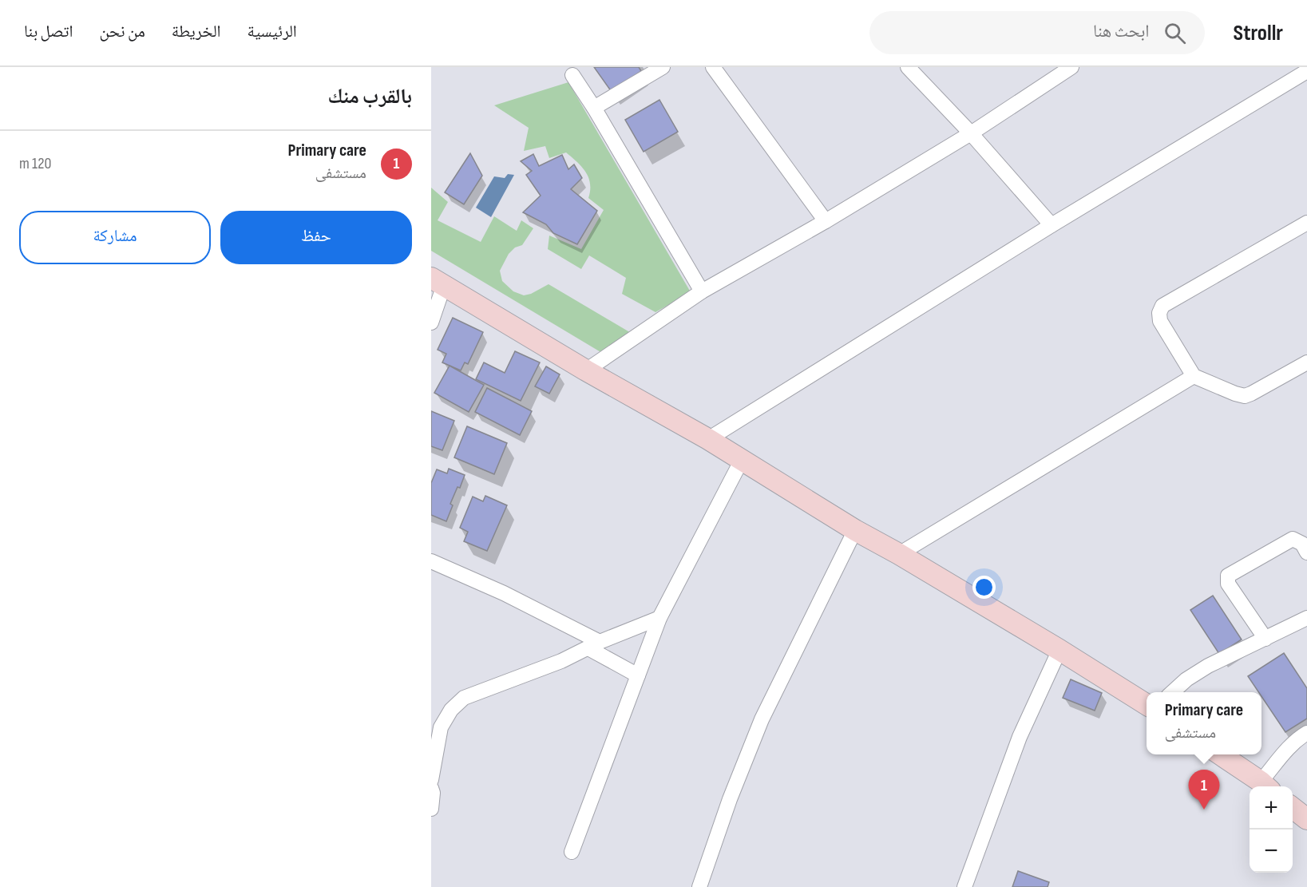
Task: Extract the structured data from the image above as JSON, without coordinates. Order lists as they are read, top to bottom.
{
  "page": {
    "header": "Strollr",
    "search": "ابحث هنا",
    "nav": [
      "الرئيسية",
      "الخريطة",
      "من نحن",
      "اتصل بنا"
    ],
    "heading": "بالقرب منك",
    "list": [
      {
        "mark": "1",
        "name": "Primary care",
        "note": "مستشفى",
        "value": "120 m"
      }
    ],
    "buttons": ["حفظ", "مشاركة"],
    "popup": ["Primary care", "مستشفى"],
    "pins": "1",
    "map_buttons": ["+", "−"]
  }
}
